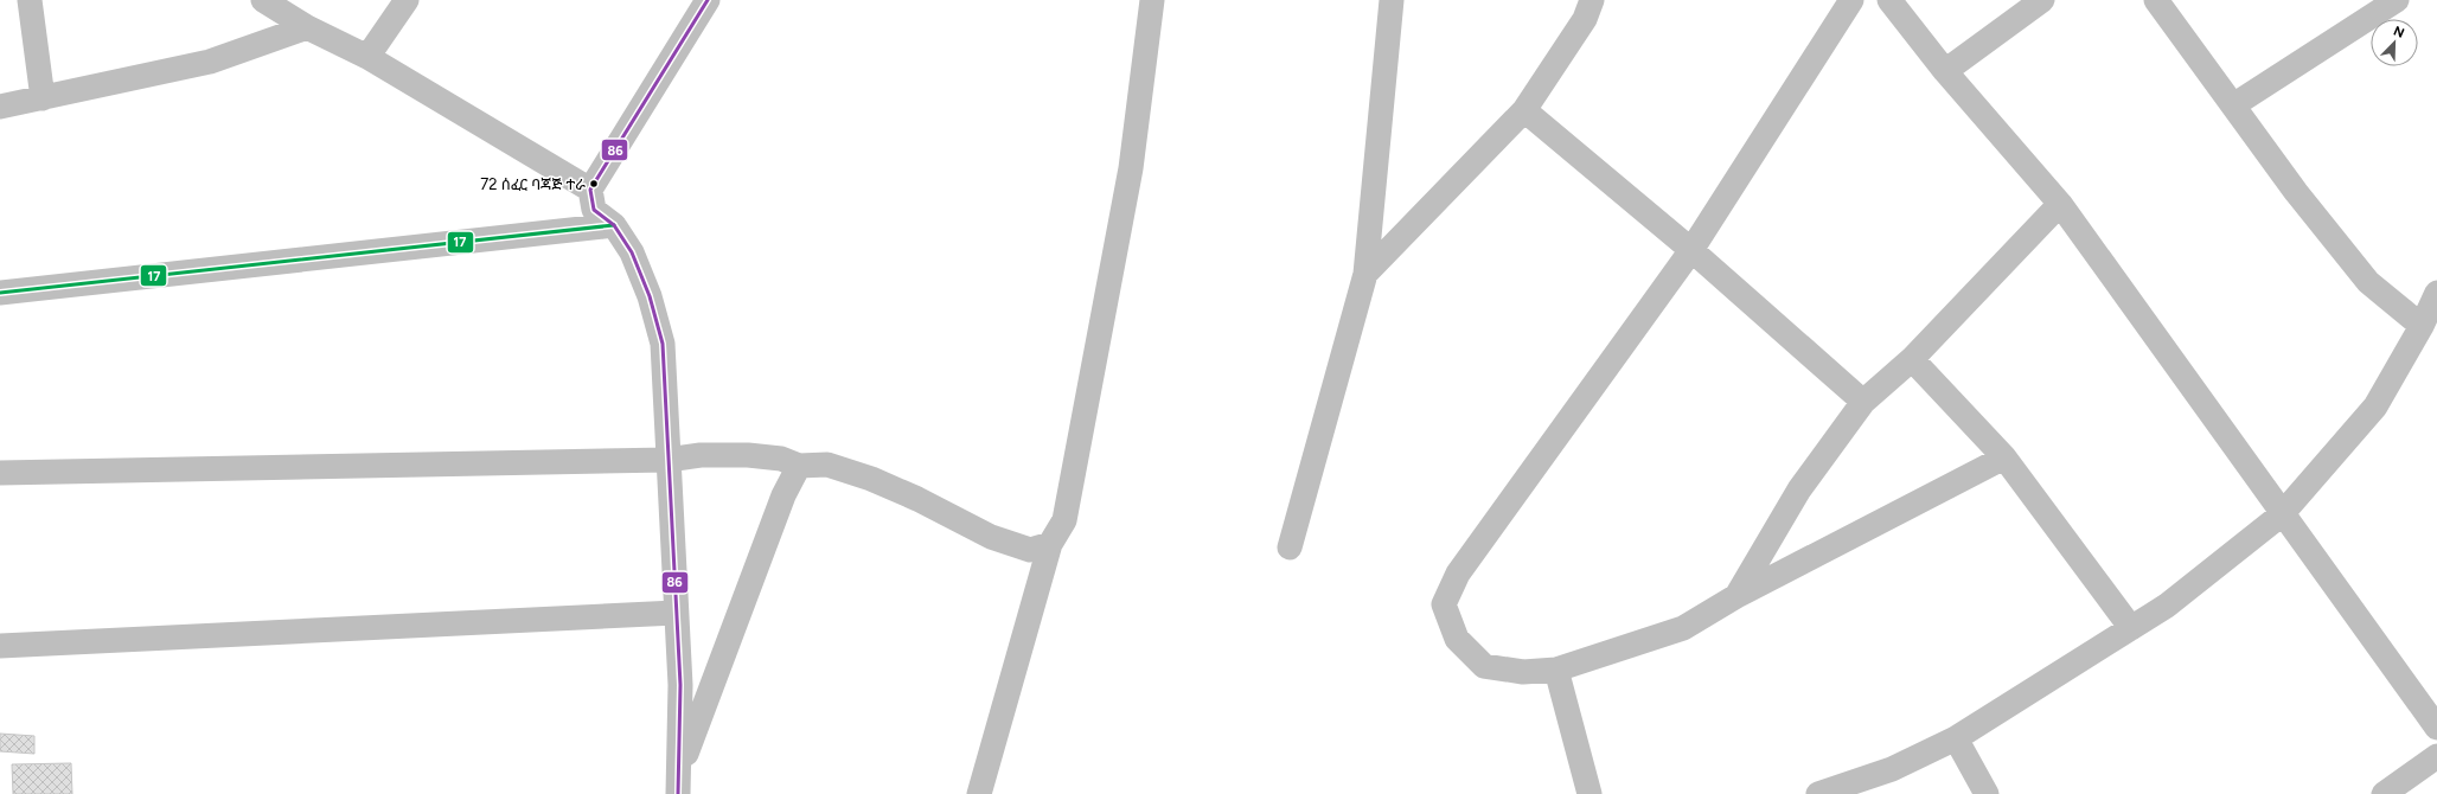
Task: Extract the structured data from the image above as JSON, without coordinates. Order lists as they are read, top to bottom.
{
  "places": ["72 ሰፈር ባጃጅ ተራ"],
  "lines": ["transit line 86", "transit line 17"],
  "north": "top right"
}
